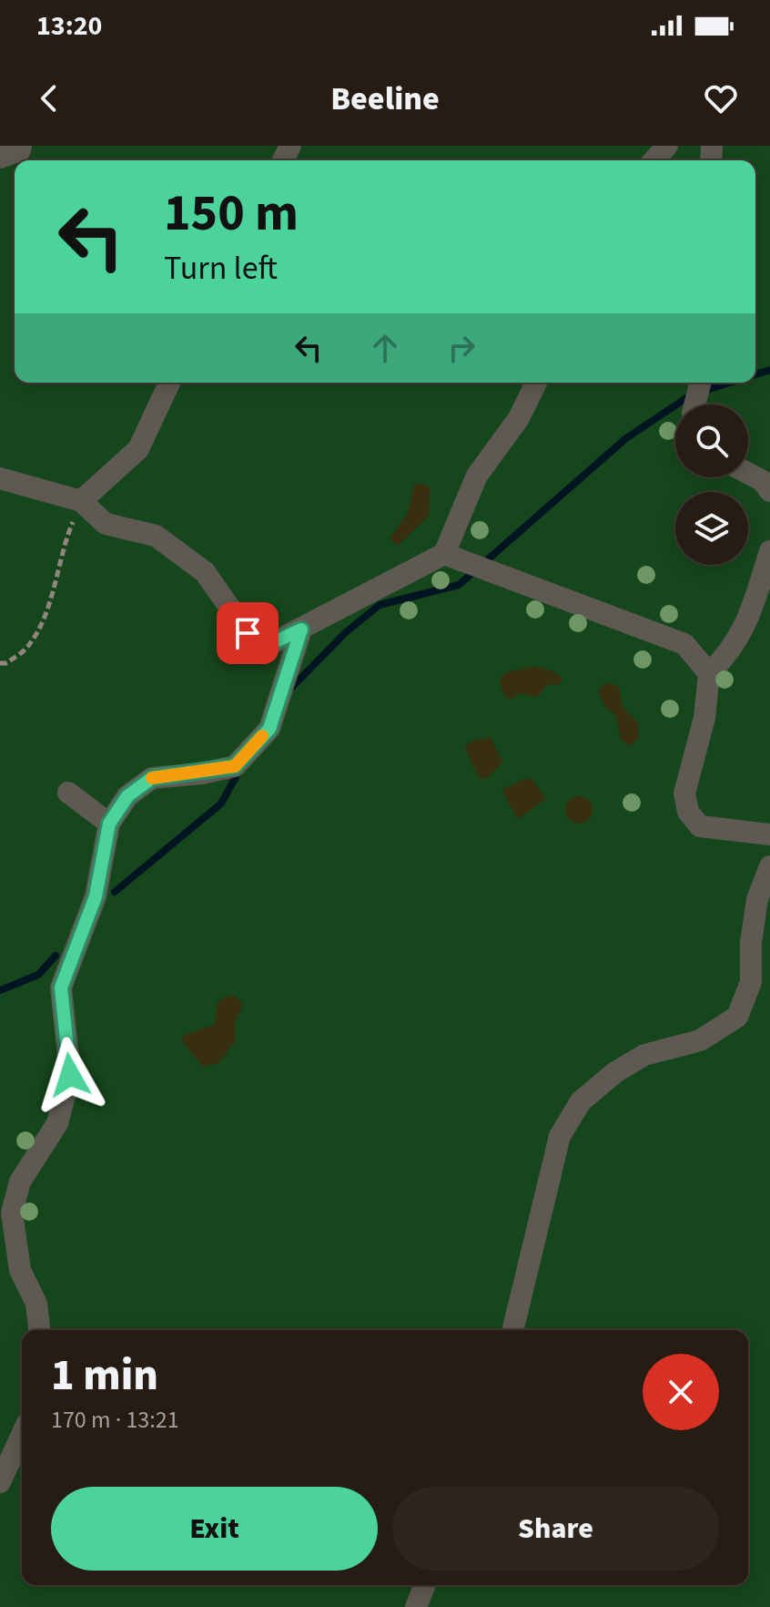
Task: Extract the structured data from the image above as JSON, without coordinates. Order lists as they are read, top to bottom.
{
  "page": {
    "status": "13:20",
    "header": "Beeline",
    "turn": ["150 m", "Turn left"],
    "heading": ["1 min", "170 m · 13:21"],
    "buttons": ["Exit", "Share"]
  }
}
